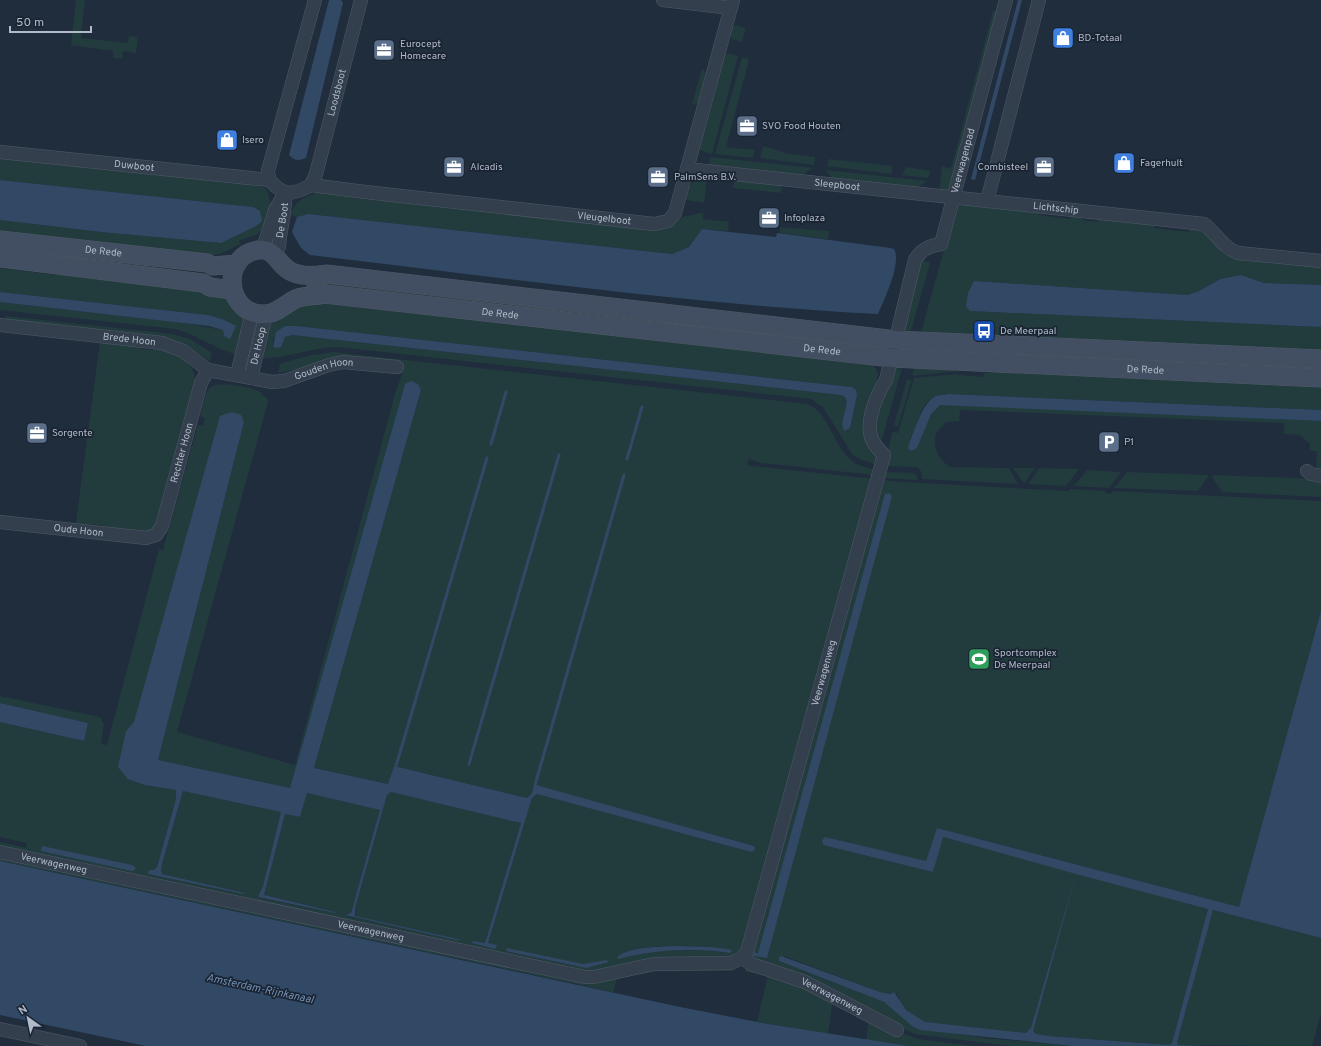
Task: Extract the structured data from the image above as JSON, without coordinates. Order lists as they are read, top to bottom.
{
  "streets": {
    "main road": ["De Rede"],
    "street": [
      "Loodsboot",
      "Veerwagenpad",
      "Duwboot",
      "Sleepboot",
      "Lichtschip",
      "Vleugelboot",
      "De Boot",
      "Brede Hoon",
      "De Hoop",
      "Gouden Hoon",
      "Rechter Hoon",
      "Oude Hoon",
      "Veerwagenweg"
    ]
  },
  "crossings": [
    ["Loodsboot", "Vleugelboot"],
    ["Loodsboot", "De Boot"],
    ["Veerwagenpad", "Sleepboot"],
    ["Veerwagenpad", "De Rede"],
    ["Veerwagenpad", "Veerwagenweg"],
    ["Duwboot", "De Boot"],
    ["Sleepboot", "Lichtschip"],
    ["Sleepboot", "Vleugelboot"],
    ["Vleugelboot", "De Boot"],
    ["De Boot", "De Rede"],
    ["De Boot", "De Hoop"],
    ["De Rede", "De Hoop"],
    ["De Rede", "Veerwagenweg"],
    ["Brede Hoon", "De Hoop"],
    ["Brede Hoon", "Gouden Hoon"],
    ["Brede Hoon", "Rechter Hoon"],
    ["De Hoop", "Gouden Hoon"],
    ["Rechter Hoon", "Oude Hoon"]
  ],
  "water": ["Amsterdam-Rijnkanaal"],
  "places": {
    "shop": ["BD-Totaal", "Isero", "Fagerhult"],
    "office": [
      "Eurocept Homecare",
      "SVO Food Houten",
      "Alcadis",
      "Combisteel",
      "PalmSens B.V.",
      "Infoplaza",
      "Sorgente"
    ],
    "bus stop": ["De Meerpaal"],
    "parking": ["P1"],
    "sports": ["Sportcomplex De Meerpaal"]
  },
  "scale_bar": "50 m",
  "north": "top left"
}
